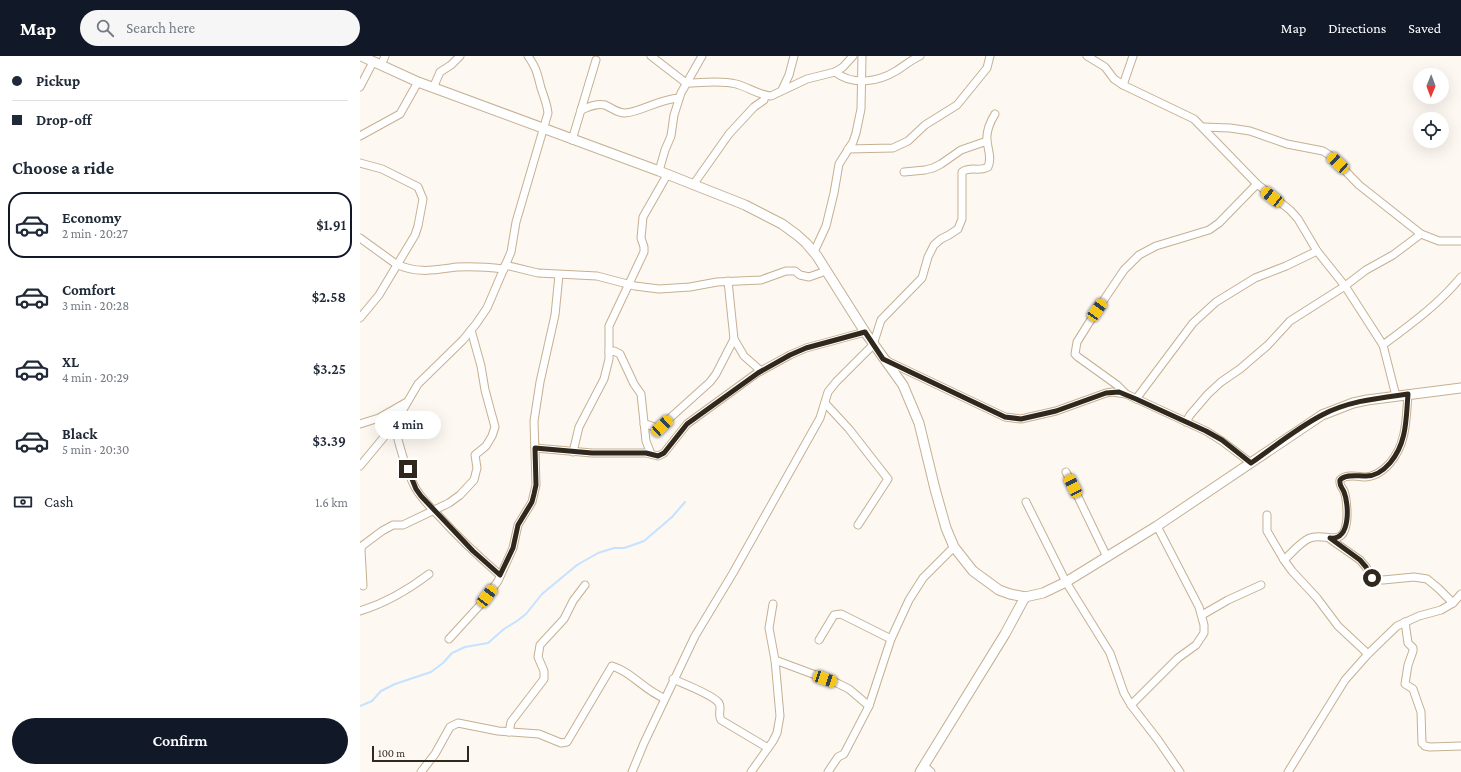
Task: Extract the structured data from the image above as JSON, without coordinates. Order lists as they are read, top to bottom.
{
  "scale_bar": "100 m",
  "north": "bottom",
  "page": {
    "header": "Map",
    "search": "Search here",
    "nav": ["Map", "Directions", "Saved"],
    "banner": ["Pickup", "Drop-off"],
    "heading": "Choose a ride",
    "list": [
      {
        "name": "Economy",
        "note": "2 min · 20:27",
        "value": "$1.91"
      },
      {
        "name": "Comfort",
        "note": "3 min · 20:28",
        "value": "$2.58"
      },
      {
        "name": "XL",
        "note": "4 min · 20:29",
        "value": "$3.25"
      },
      {
        "name": "Black",
        "note": "5 min · 20:30",
        "value": "$3.39"
      }
    ],
    "bubble": "4 min",
    "pay": ["Cash", "1.6 km"],
    "buttons": "Confirm",
    "scale": "100 m"
  }
}
